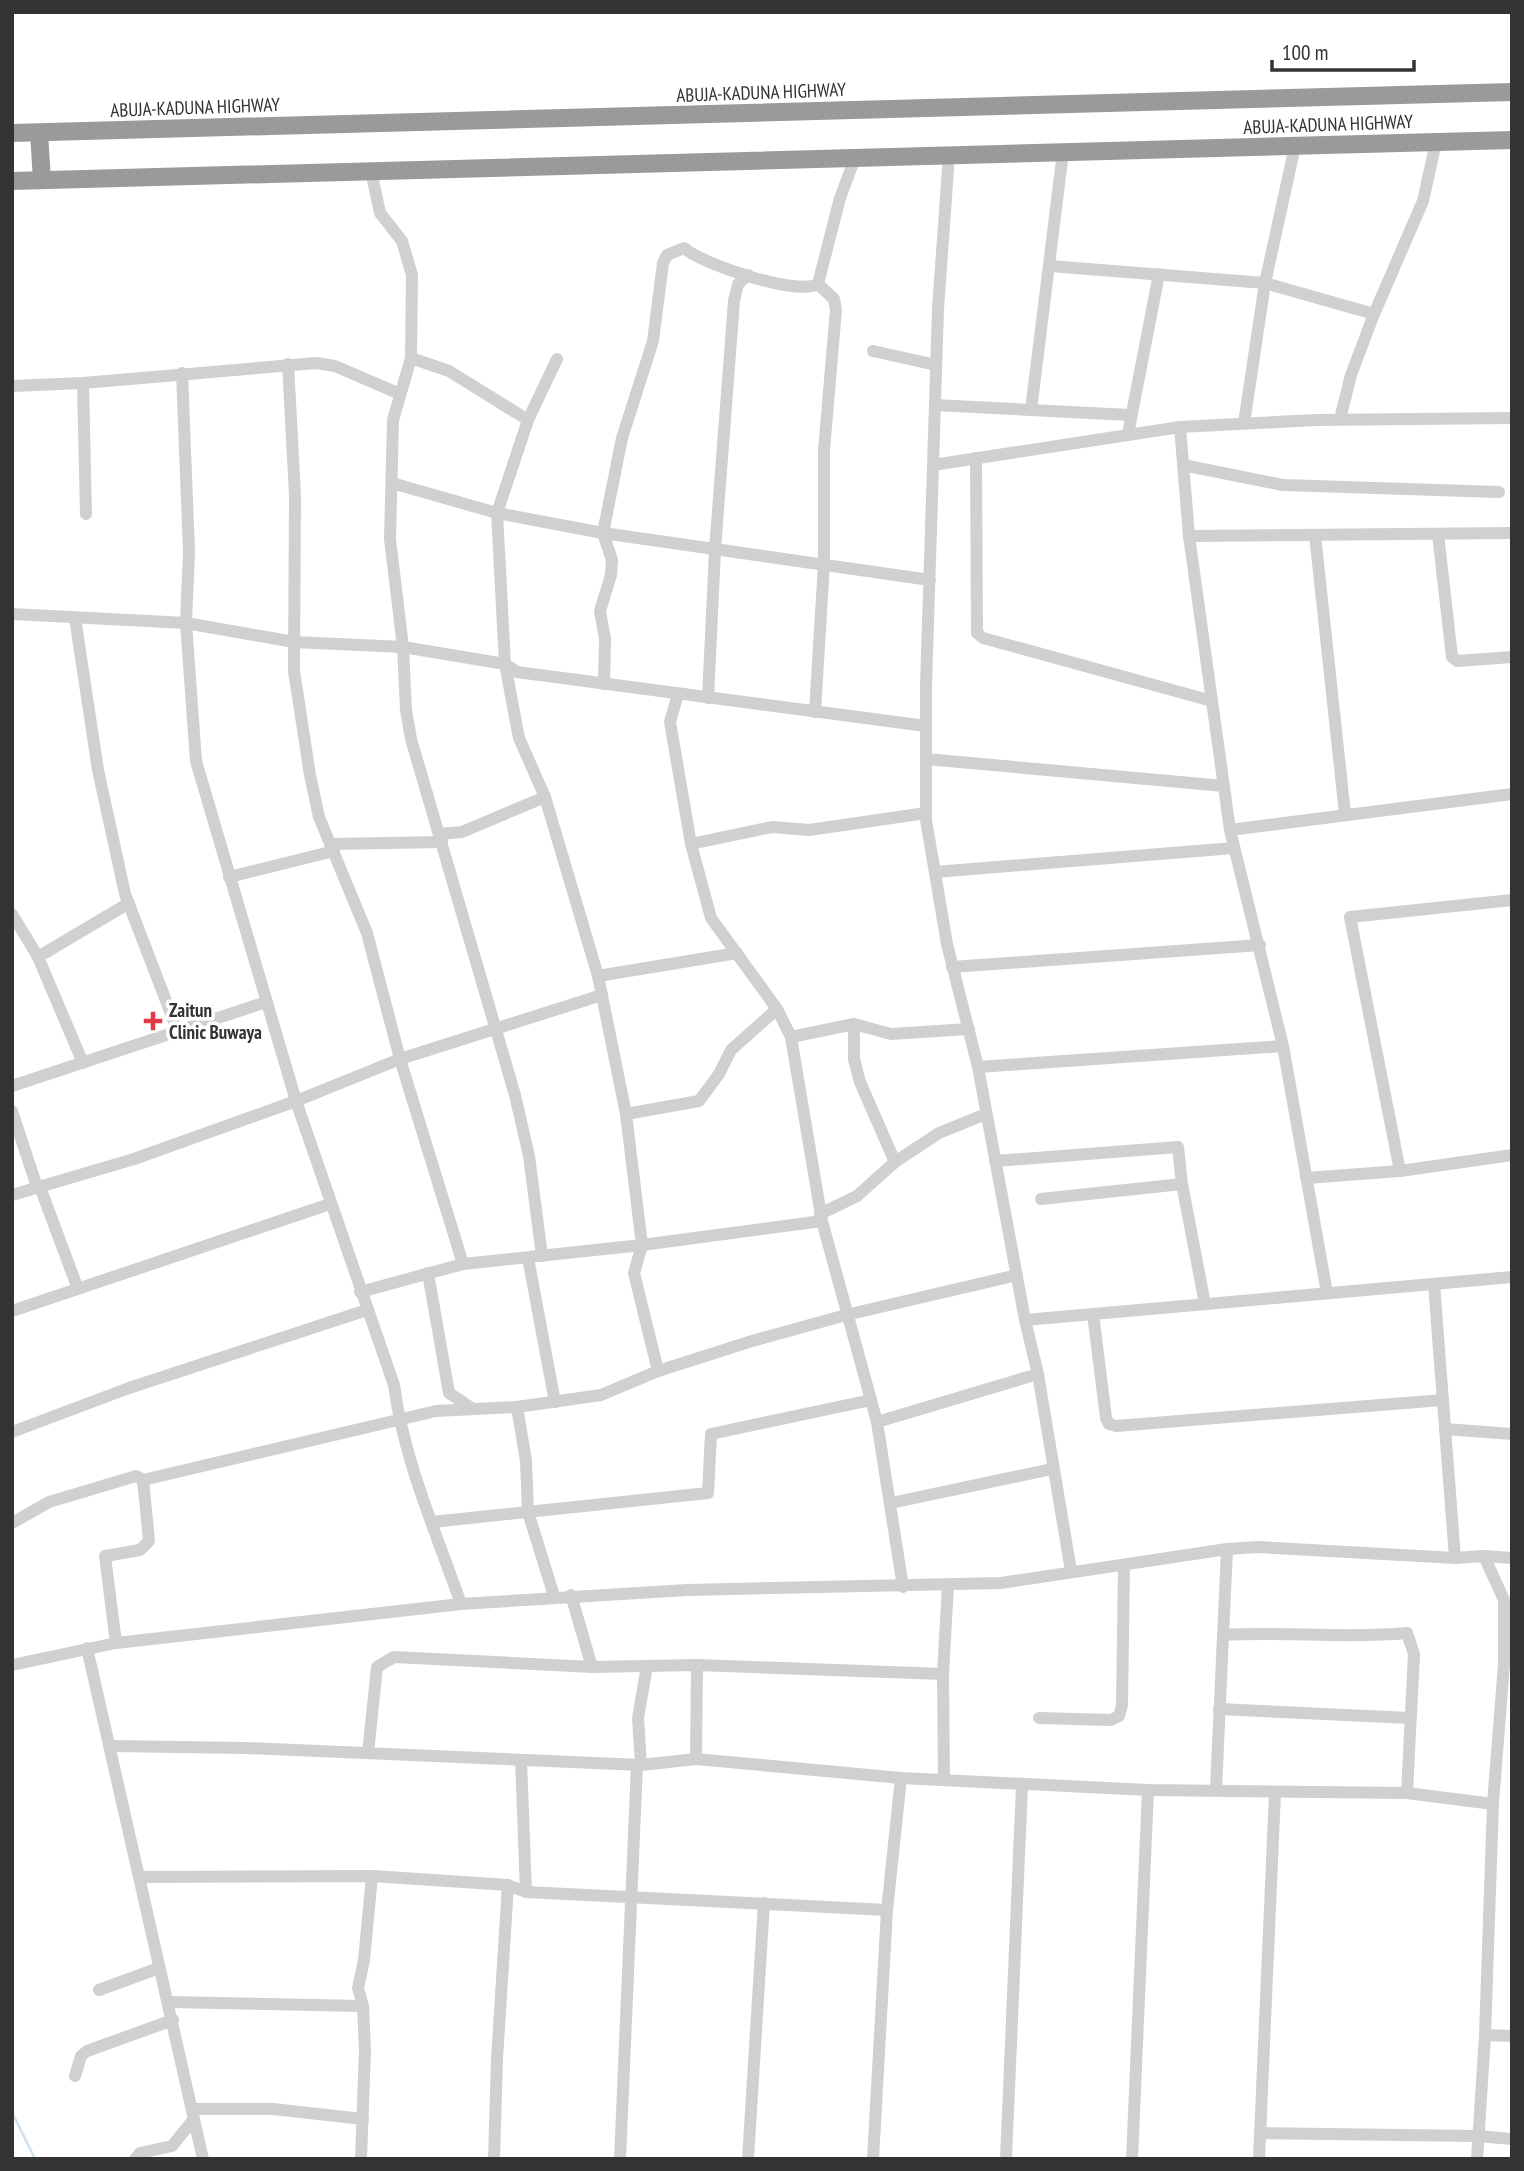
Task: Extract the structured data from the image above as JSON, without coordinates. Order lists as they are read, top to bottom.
{
  "streets": {
    "highway": ["ABUJA-KADUNA HIGHWAY"]
  },
  "places": {
    "health": ["Zaitun Clinic Buwaya"]
  },
  "scale_bar": "100 m"
}
